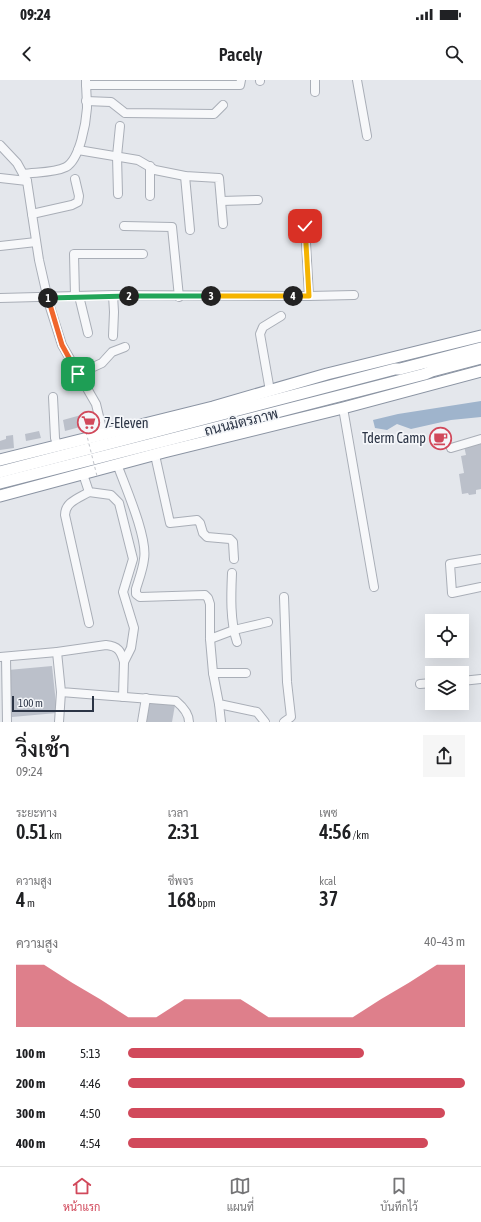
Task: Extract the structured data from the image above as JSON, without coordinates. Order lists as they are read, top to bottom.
{
  "streets": {
    "highway": ["ถนนมิตรภาพ"]
  },
  "places": {
    "supermarket": ["7-Eleven"],
    "cafe": ["Tderm Camp"]
  },
  "scale_bar": "100 m",
  "page": {
    "status": "09:24",
    "header": "Pacely",
    "pins": [
      "2",
      "3",
      "4",
      "1"
    ],
    "scale": "100 m",
    "heading": ["วิ่งเช้า", "09:24"],
    "stats": [
      ["ระยะทาง", "0.51 km"],
      ["เวลา", "2:31"],
      ["เพซ", "4:56 /km"],
      ["ความสูง", "4 m"],
      ["ชีพจร", "168 bpm"],
      ["kcal", "37"]
    ],
    "chart": ["ความสูง", "40–43 m"],
    "list": [
      {
        "name": "100 m",
        "note": "5:13"
      },
      {
        "name": "200 m",
        "note": "4:46"
      },
      {
        "name": "300 m",
        "note": "4:50"
      },
      {
        "name": "400 m",
        "note": "4:54"
      }
    ],
    "tabs": ["หน้าแรก", "แผนที่", "บันทึกไว้"]
  }
}
